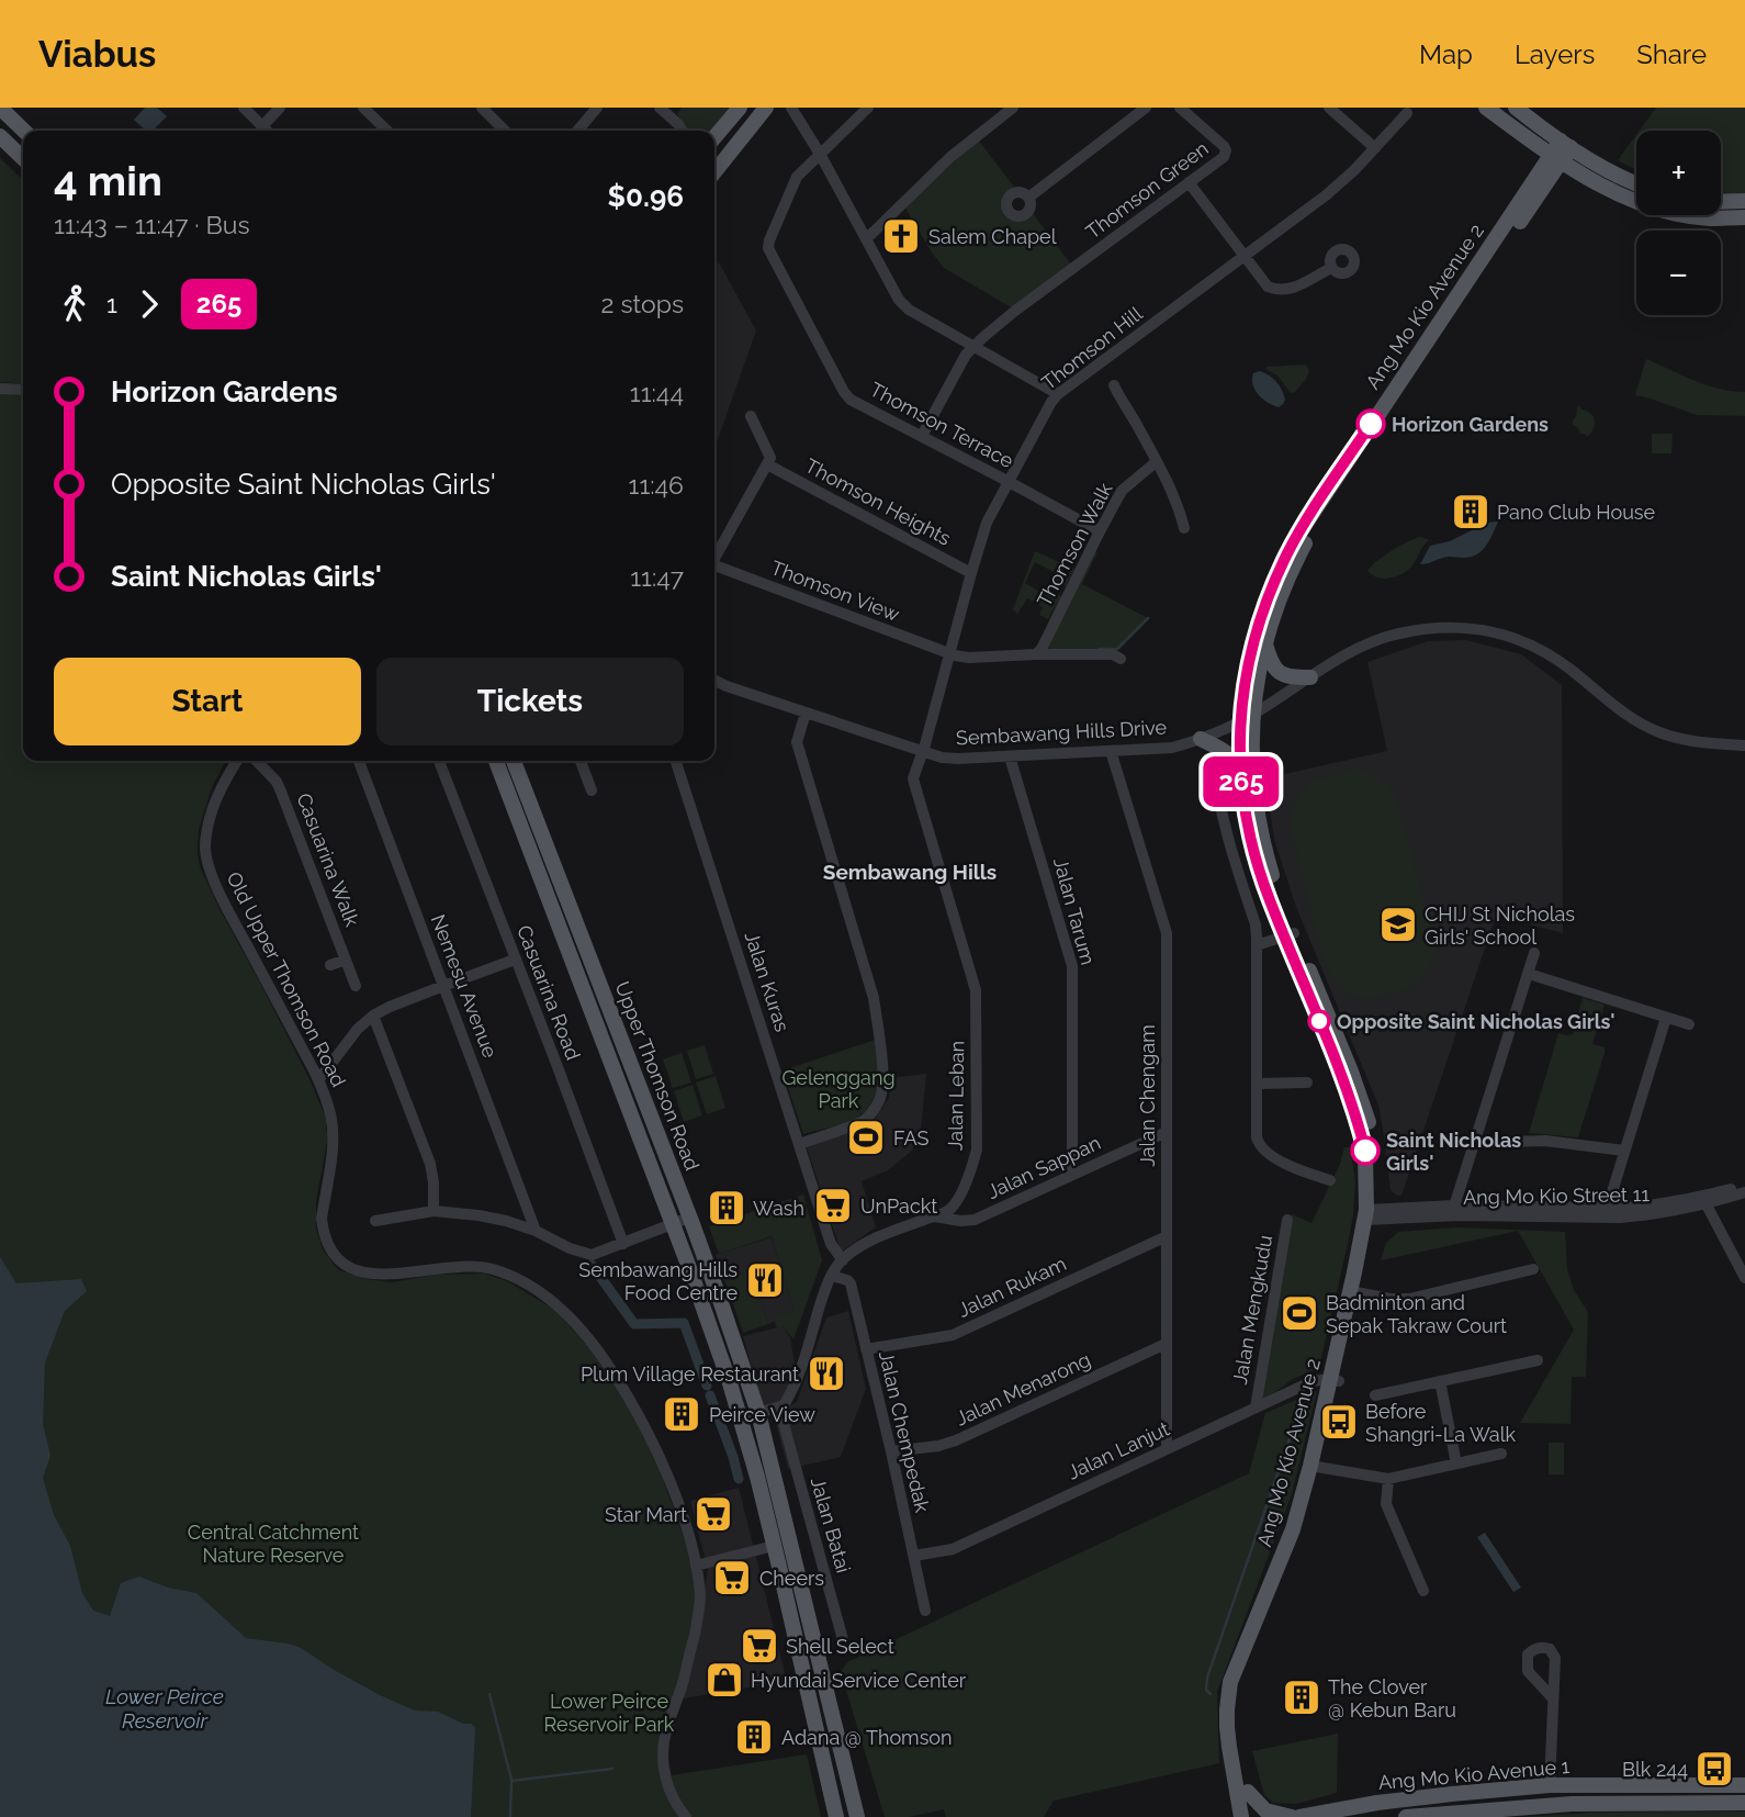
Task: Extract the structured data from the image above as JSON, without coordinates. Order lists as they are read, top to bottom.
{
  "streets": {
    "main road": ["Ang Mo Kio Avenue 2", "Upper Thomson Road", "Ang Mo Kio Avenue 1"],
    "street": [
      "Thomson Green",
      "Thomson Hill",
      "Thomson Terrace",
      "Thomson Heights",
      "Thomson Walk",
      "Thomson View",
      "Sembawang Hills Drive",
      "Casuarina Walk",
      "Jalan Tarum",
      "Old Upper Thomson Road",
      "Jalan Kuras",
      "Nemesu Avenue",
      "Casuarina Road",
      "Jalan Leban",
      "Jalan Chengam",
      "Jalan Sappan",
      "Ang Mo Kio Street 11",
      "Jalan Rukam",
      "Jalan Mengkudu",
      "Jalan Menarong",
      "Jalan Chempedak",
      "Jalan Lanjut",
      "Jalan Batai"
    ]
  },
  "crossings": [
    ["Thomson Green", "Thomson Terrace"],
    ["Ang Mo Kio Avenue 2", "Sembawang Hills Drive"],
    ["Ang Mo Kio Avenue 2", "Ang Mo Kio Street 11"],
    ["Ang Mo Kio Avenue 2", "Jalan Lanjut"],
    ["Thomson Hill", "Thomson Terrace"],
    ["Thomson Hill", "Thomson Heights"],
    ["Thomson Hill", "Thomson View"],
    ["Thomson Hill", "Sembawang Hills Drive"],
    ["Thomson Hill", "Jalan Leban"],
    ["Thomson Terrace", "Thomson Walk"],
    ["Sembawang Hills Drive", "Jalan Tarum"],
    ["Sembawang Hills Drive", "Jalan Leban"],
    ["Sembawang Hills Drive", "Jalan Chengam"],
    ["Jalan Tarum", "Jalan Sappan"],
    ["Jalan Kuras", "Jalan Leban"],
    ["Jalan Leban", "Jalan Sappan"],
    ["Jalan Leban", "Jalan Chempedak"],
    ["Jalan Leban", "Jalan Batai"],
    ["Jalan Chengam", "Jalan Sappan"],
    ["Jalan Chengam", "Jalan Rukam"],
    ["Jalan Chengam", "Jalan Menarong"],
    ["Jalan Chengam", "Jalan Lanjut"],
    ["Jalan Rukam", "Jalan Chempedak"],
    ["Jalan Mengkudu", "Jalan Lanjut"],
    ["Jalan Menarong", "Jalan Chempedak"],
    ["Jalan Chempedak", "Jalan Lanjut"]
  ],
  "districts": ["Sembawang Hills"],
  "water": ["Lower Peirce Reservoir"],
  "parks": ["Gelenggang Park", "Central Catchment Nature Reserve", "Lower Peirce Reservoir Park"],
  "places": {
    "church": ["Salem Chapel"],
    "other": ["Horizon Gardens", "Opposite Saint Nicholas Girls'", "Saint Nicholas Girls'"],
    "building": [
      "Pano Club House",
      "Wash",
      "Peirce View",
      "The Clover @ Kebun Baru",
      "Adana @ Thomson"
    ],
    "school or university": ["CHIJ St Nicholas Girls' School"],
    "sports": ["FAS", "Badminton and Sepak Takraw Court"],
    "supermarket": [
      "UnPackt",
      "Star Mart",
      "Cheers",
      "Shell Select"
    ],
    "restaurant": ["Sembawang Hills Food Centre", "Plum Village Restaurant"],
    "bus stop": ["Before Shangri-La Walk", "Blk 244"],
    "shop": ["Hyundai Service Center"]
  },
  "lines": ["bus line 265"],
  "page": {
    "header": "Viabus",
    "nav": ["Map", "Layers", "Share"],
    "on_map": "265",
    "map_buttons": ["+", "−"],
    "heading": ["4 min", "11:43 – 11:47 · Bus", "$0.96"],
    "legs": ["1", "265", "2 stops"],
    "list": [
      {
        "name": "Horizon Gardens",
        "value": "11:44"
      },
      {
        "name": "Opposite Saint Nicholas Girls'",
        "value": "11:46"
      },
      {
        "name": "Saint Nicholas Girls'",
        "value": "11:47"
      }
    ],
    "buttons": ["Start", "Tickets"]
  }
}
